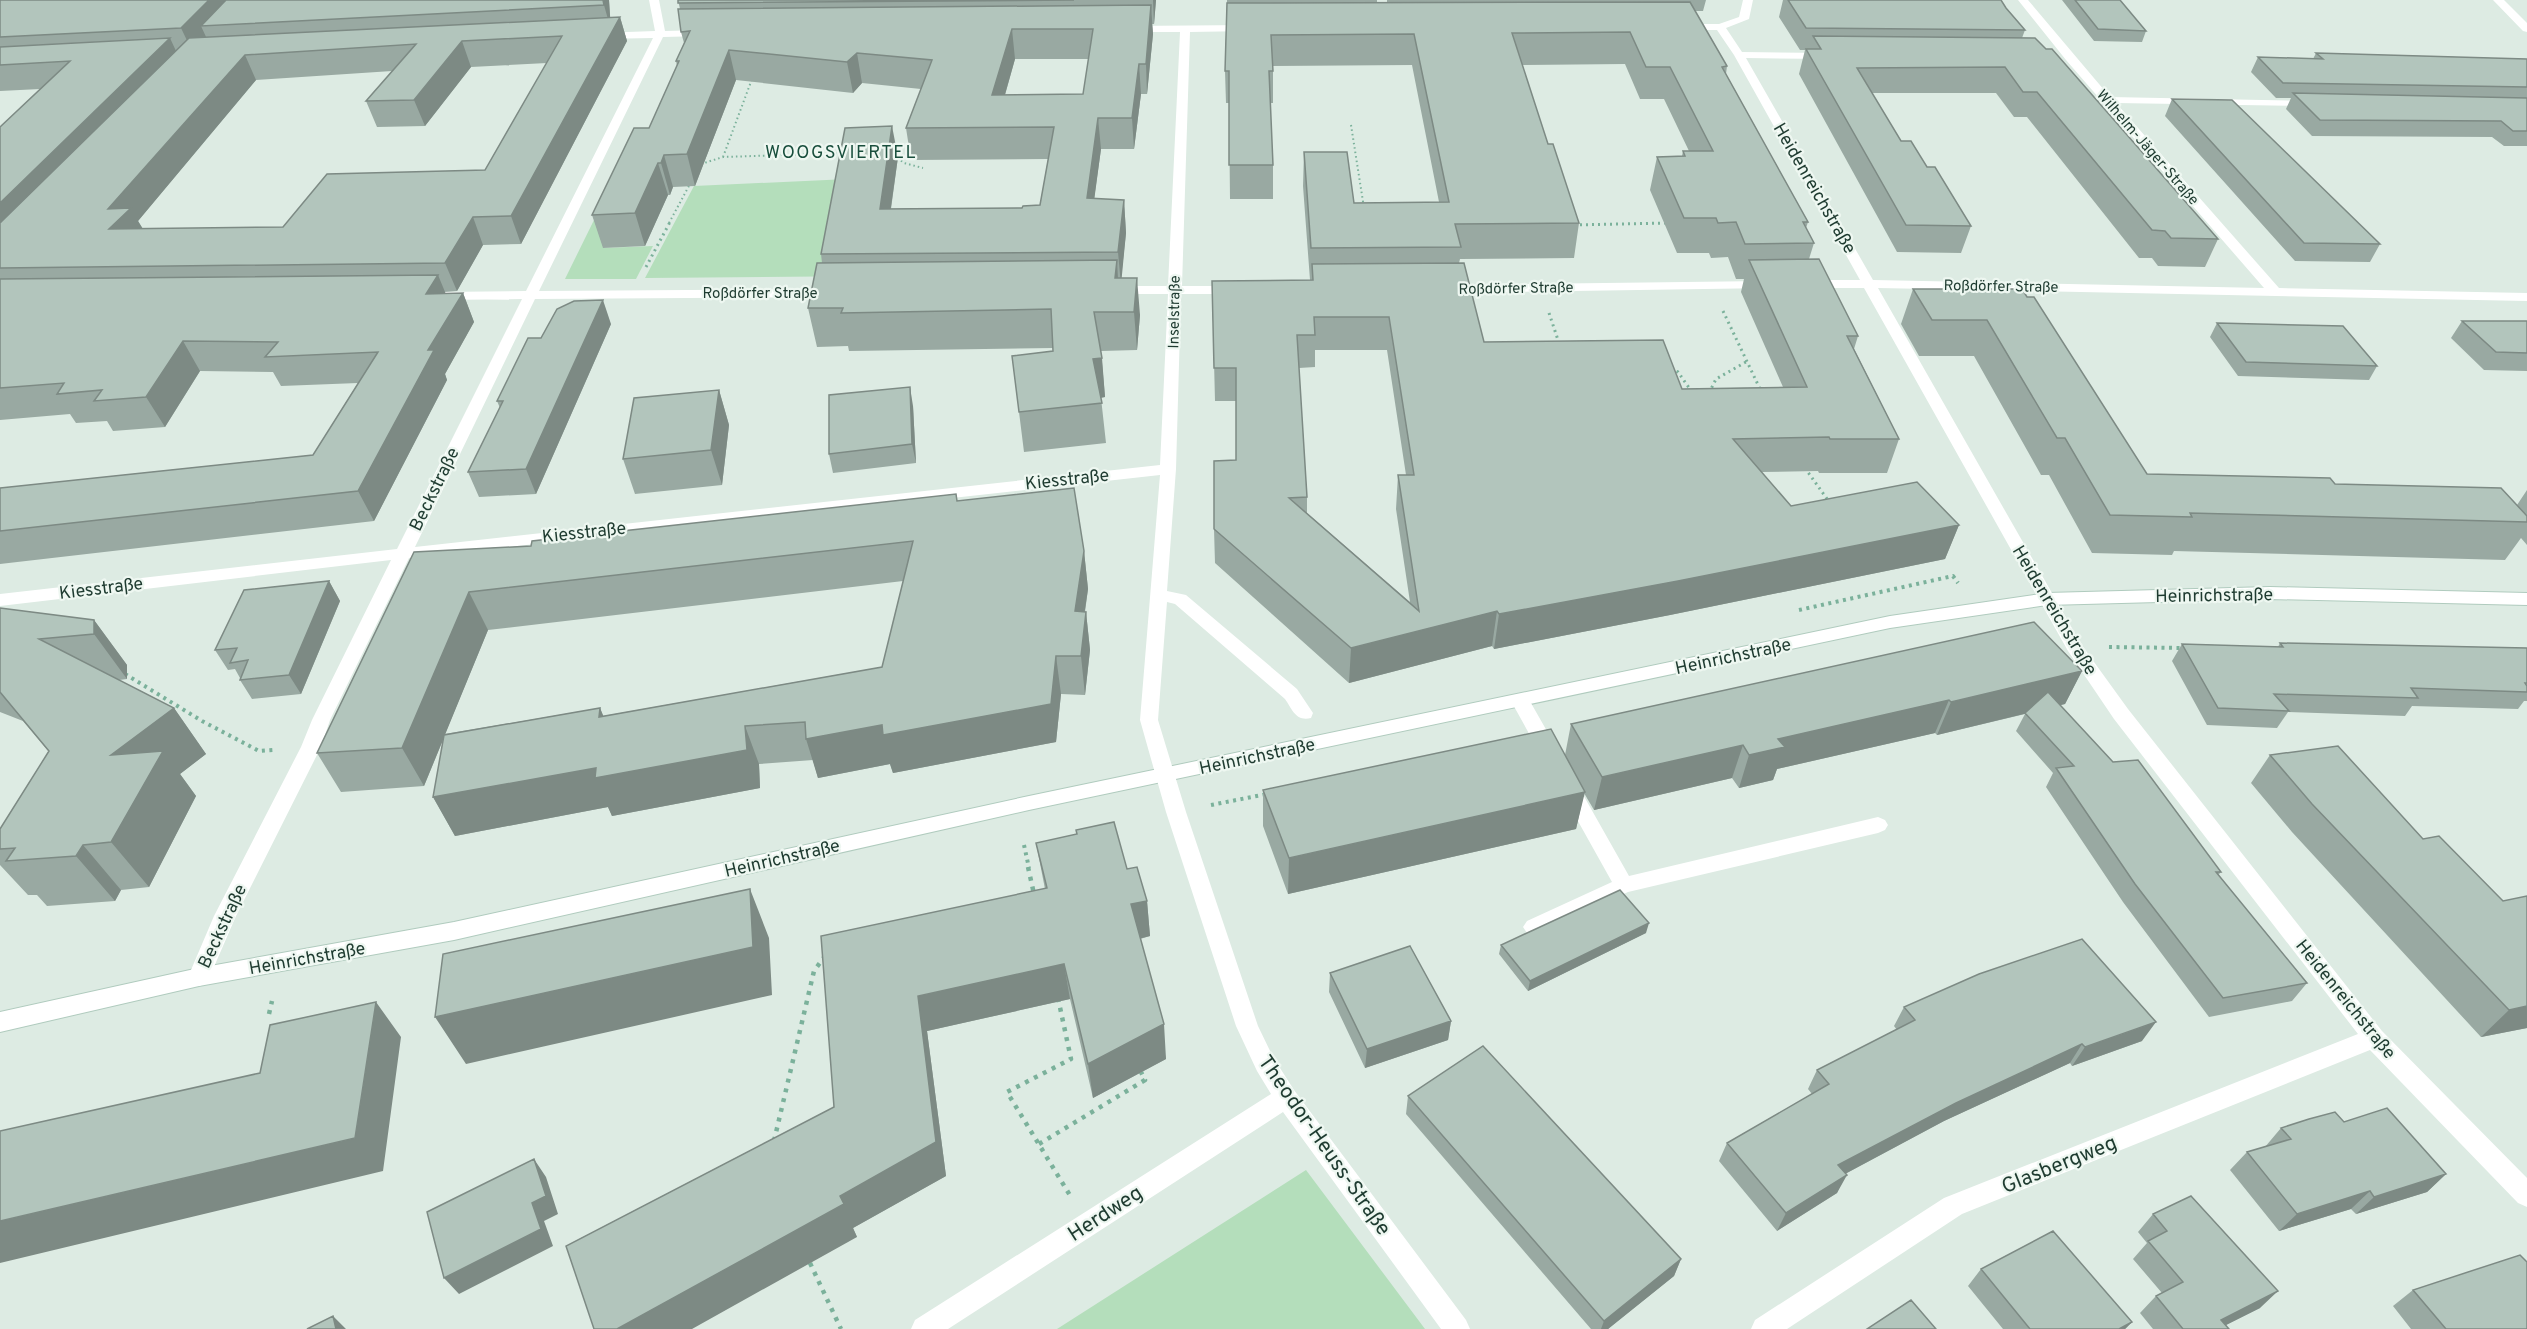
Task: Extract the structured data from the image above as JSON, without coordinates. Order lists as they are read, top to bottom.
{
  "streets": {
    "street": [
      "Wilhelm-Jäger-Straße",
      "Heidenreichstraße",
      "Roßdörfer Straße",
      "Inselstraße",
      "Kiesstraße",
      "Beckstraße",
      "Heinrichstraße",
      "Theodor-Heuss-Straße",
      "Glasbergweg",
      "Herdweg"
    ]
  },
  "crossings": [
    ["Wilhelm-Jäger-Straße", "Roßdörfer Straße"],
    ["Heidenreichstraße", "Roßdörfer Straße"],
    ["Heidenreichstraße", "Heinrichstraße"],
    ["Heidenreichstraße", "Glasbergweg"],
    ["Roßdörfer Straße", "Beckstraße"],
    ["Inselstraße", "Kiesstraße"],
    ["Inselstraße", "Heinrichstraße"],
    ["Inselstraße", "Theodor-Heuss-Straße"],
    ["Kiesstraße", "Beckstraße"],
    ["Beckstraße", "Heinrichstraße"],
    ["Heinrichstraße", "Theodor-Heuss-Straße"],
    ["Theodor-Heuss-Straße", "Herdweg"]
  ],
  "districts": ["WOOGSVIERTEL"]
}
